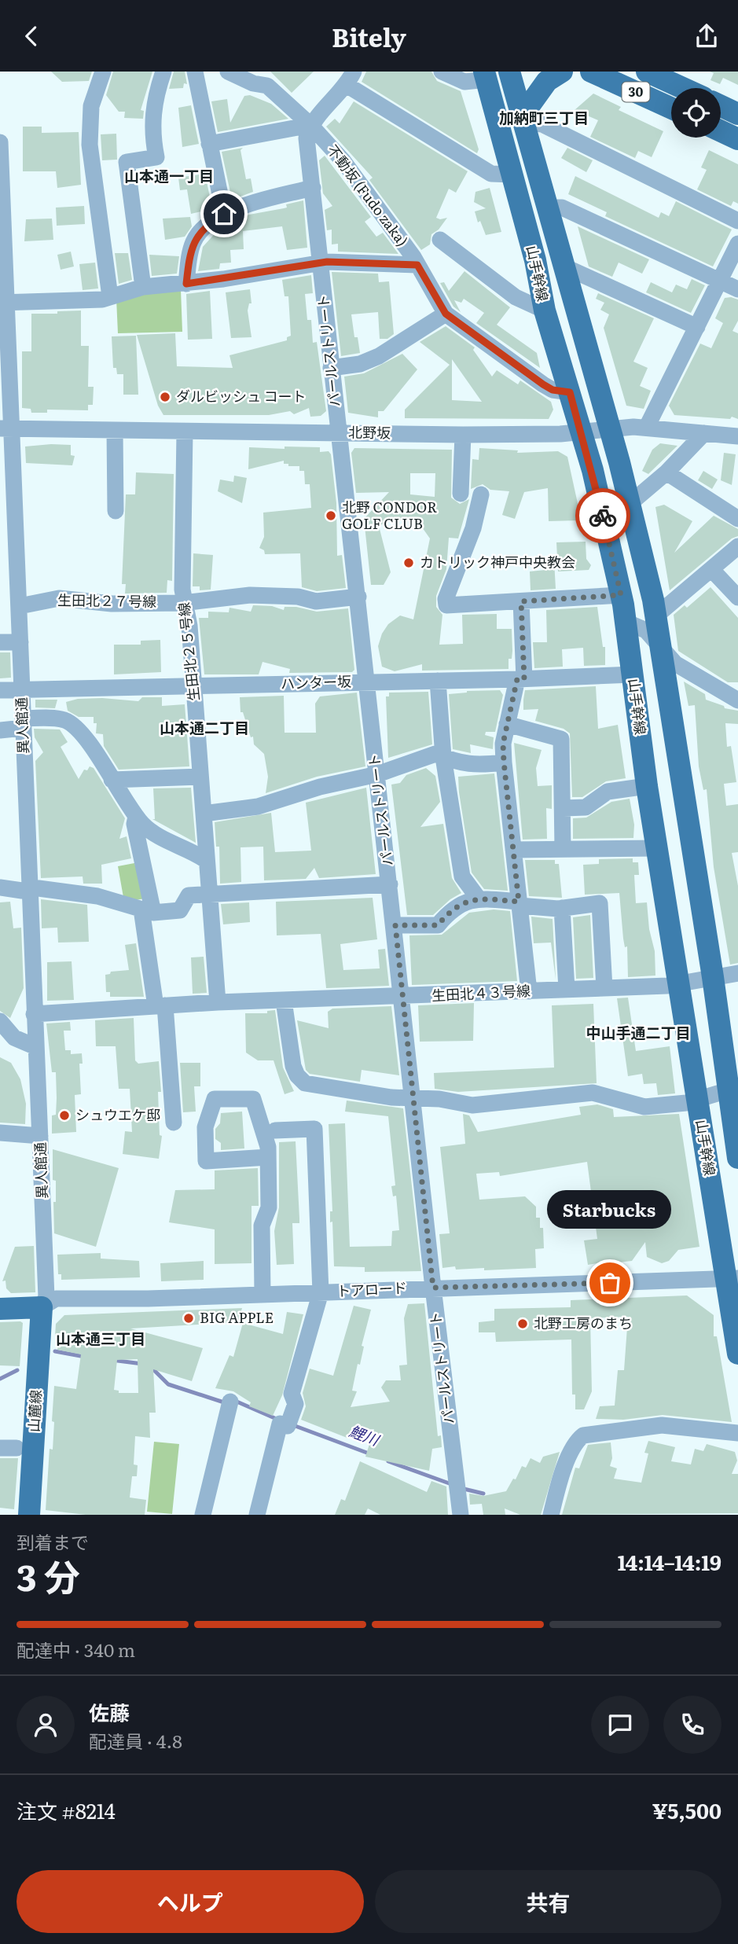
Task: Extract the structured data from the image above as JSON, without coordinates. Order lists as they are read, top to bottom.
{
  "streets": {
    "main road": ["30", "山手幹線", "山麓線"],
    "street": [
      "不動坂 (Fudo zaka)",
      "パールストリート",
      "北野坂",
      "生田北２７号線",
      "生田北２５号線",
      "ハンター坂",
      "異人館通",
      "生田北４３号線",
      "トアロード"
    ]
  },
  "crossings": [
    ["不動坂 (Fudo zaka)", "山手幹線"],
    ["不動坂 (Fudo zaka)", "パールストリート"],
    ["山手幹線", "北野坂"],
    ["山手幹線", "ハンター坂"],
    ["山手幹線", "生田北４３号線"],
    ["山手幹線", "トアロード"],
    ["パールストリート", "北野坂"],
    ["パールストリート", "生田北２７号線"],
    ["パールストリート", "ハンター坂"],
    ["パールストリート", "生田北４３号線"],
    ["パールストリート", "トアロード"],
    ["北野坂", "生田北２５号線"],
    ["北野坂", "異人館通"],
    ["生田北２７号線", "生田北２５号線"],
    ["生田北２７号線", "異人館通"],
    ["生田北２５号線", "ハンター坂"],
    ["生田北２５号線", "生田北４３号線"],
    ["ハンター坂", "異人館通"],
    ["異人館通", "生田北４３号線"],
    ["異人館通", "トアロード"],
    ["異人館通", "山麓線"],
    ["トアロード", "山麓線"]
  ],
  "districts": [
    "加納町三丁目",
    "山本通一丁目",
    "山本通二丁目",
    "中山手通二丁目",
    "山本通三丁目"
  ],
  "water": ["鯉川"],
  "places": [
    "ダルビッシュ コート",
    "北野 CONDOR GOLF CLUB",
    "カトリック神戸中央教会",
    "シュウエケ邸",
    "Starbucks",
    "BIG APPLE",
    "北野工房のまち"
  ],
  "page": {
    "header": "Bitely",
    "bubble": "Starbucks",
    "heading": ["3 分", "到着まで", "14:14–14:19"],
    "panel": [
      "佐藤",
      "配達員 · 4.8",
      "注文 #8214",
      "¥5,500"
    ],
    "bar": "配達中 · 340 m",
    "buttons": ["ヘルプ", "共有"]
  }
}
